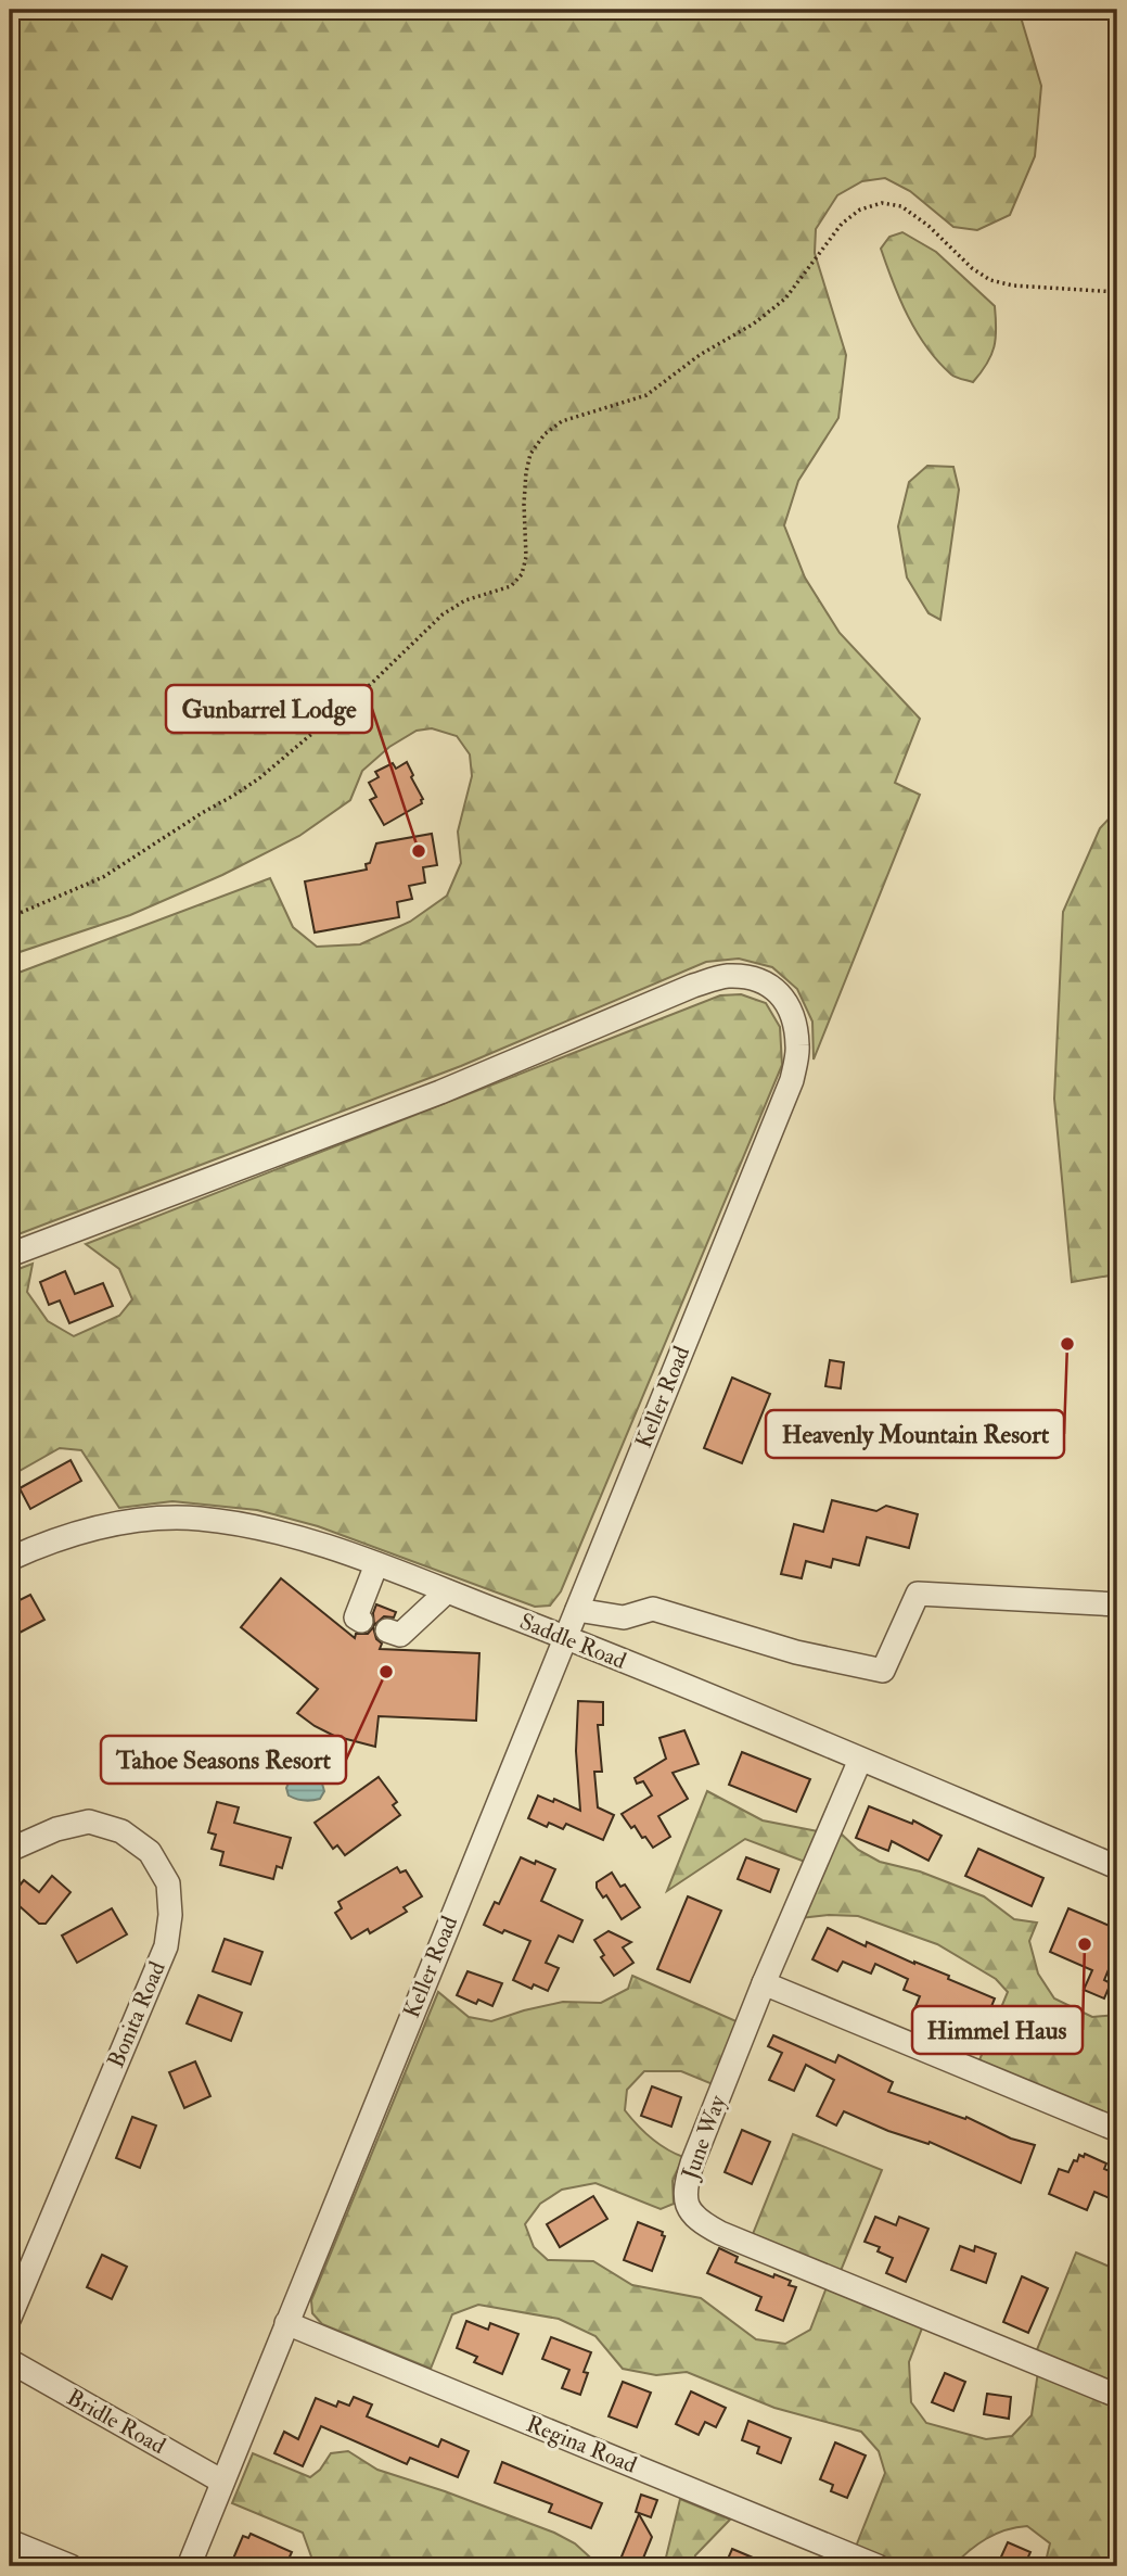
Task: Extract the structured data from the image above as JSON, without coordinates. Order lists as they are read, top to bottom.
{
  "streets": {
    "street": [
      "Keller Road",
      "Saddle Road",
      "Bonita Road",
      "June Way",
      "Bridle Road",
      "Regina Road"
    ]
  },
  "crossings": [
    ["Keller Road", "Saddle Road"],
    ["Keller Road", "Bridle Road"],
    ["Keller Road", "Regina Road"],
    ["Saddle Road", "June Way"]
  ],
  "places": [
    "Gunbarrel Lodge",
    "Heavenly Mountain Resort",
    "Tahoe Seasons Resort",
    "Himmel Haus"
  ]
}
